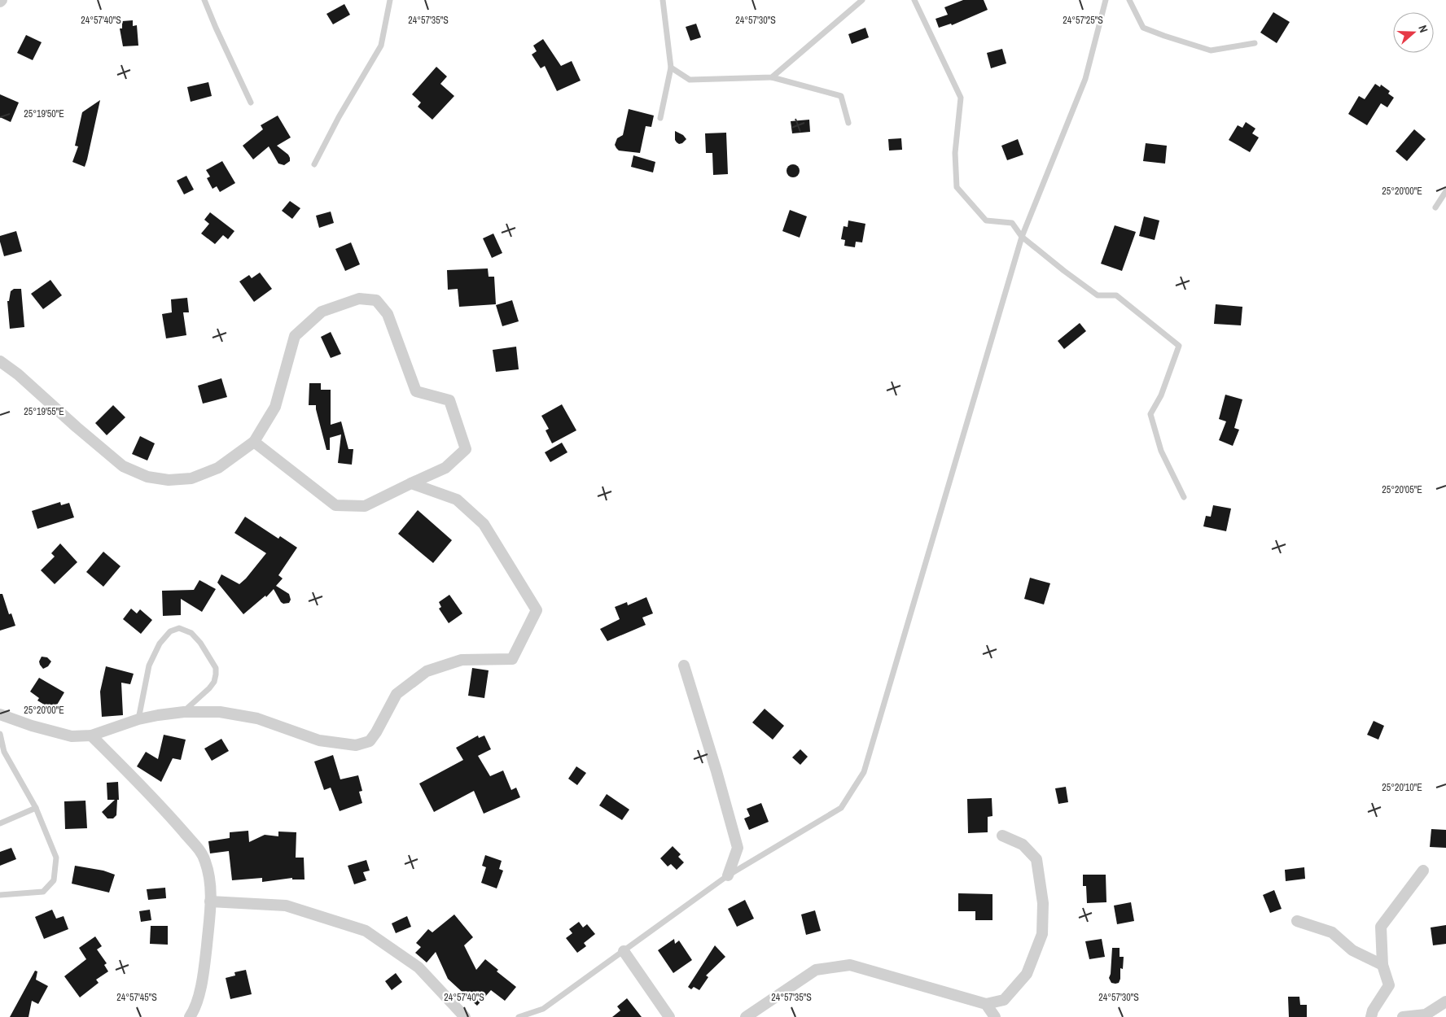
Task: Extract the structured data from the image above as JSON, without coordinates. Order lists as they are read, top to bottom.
{
  "north": "right",
  "coordinates": [
    "24°57'40\"S",
    "24°57'35\"S",
    "24°57'30\"S",
    "24°57'25\"S",
    "25°19'50\"E",
    "25°20'00\"E",
    "25°19'55\"E",
    "25°20'05\"E",
    "25°20'10\"E",
    "24°57'45\"S"
  ]
}
